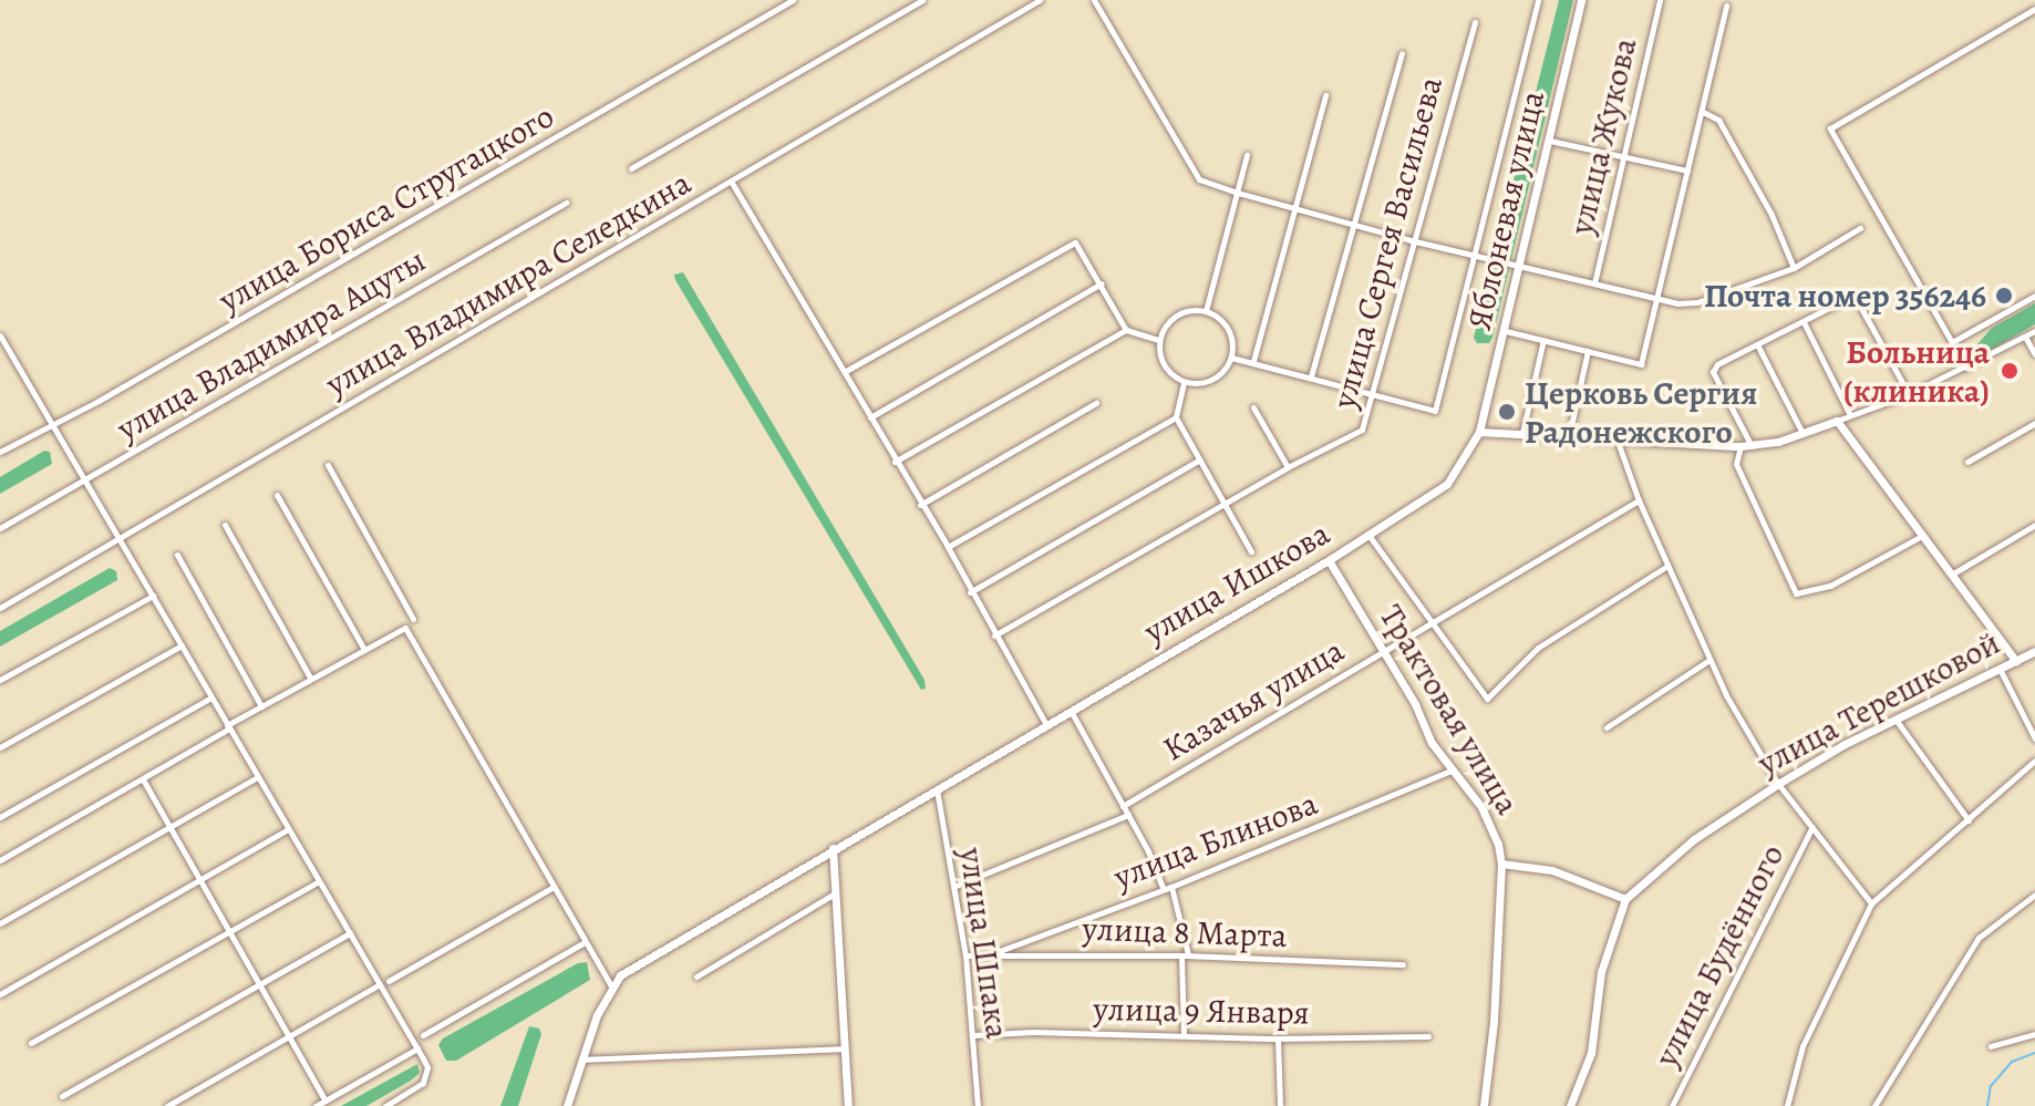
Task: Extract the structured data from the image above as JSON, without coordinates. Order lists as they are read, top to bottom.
{
  "streets": {
    "street": [
      "улица Жукова",
      "улица Бориса Стругацкого",
      "Яблоневая улица",
      "улица Сергея Васильева",
      "улица Владимира Селедкина",
      "улица Владимира Ацуты",
      "улица Ишкова",
      "Казачья улица",
      "улица Терешковой",
      "Трактовая улица",
      "улица Блинова",
      "улица 8 Марта",
      "улица Шпака",
      "улица Будённого",
      "улица 9 Января"
    ]
  },
  "crossings": [
    ["Яблоневая улица", "улица Ишкова"],
    ["улица Ишкова", "Трактовая улица"],
    ["улица Ишкова", "улица Шпака"],
    ["Казачья улица", "Трактовая улица"],
    ["Трактовая улица", "улица Блинова"],
    ["улица Блинова", "улица 8 Марта"],
    ["улица 8 Марта", "улица Шпака"],
    ["улица Шпака", "улица 9 Января"]
  ],
  "places": ["Почта номер 356246", "Больница (клиника)", "Церковь Сергия Радонежского"]
}
